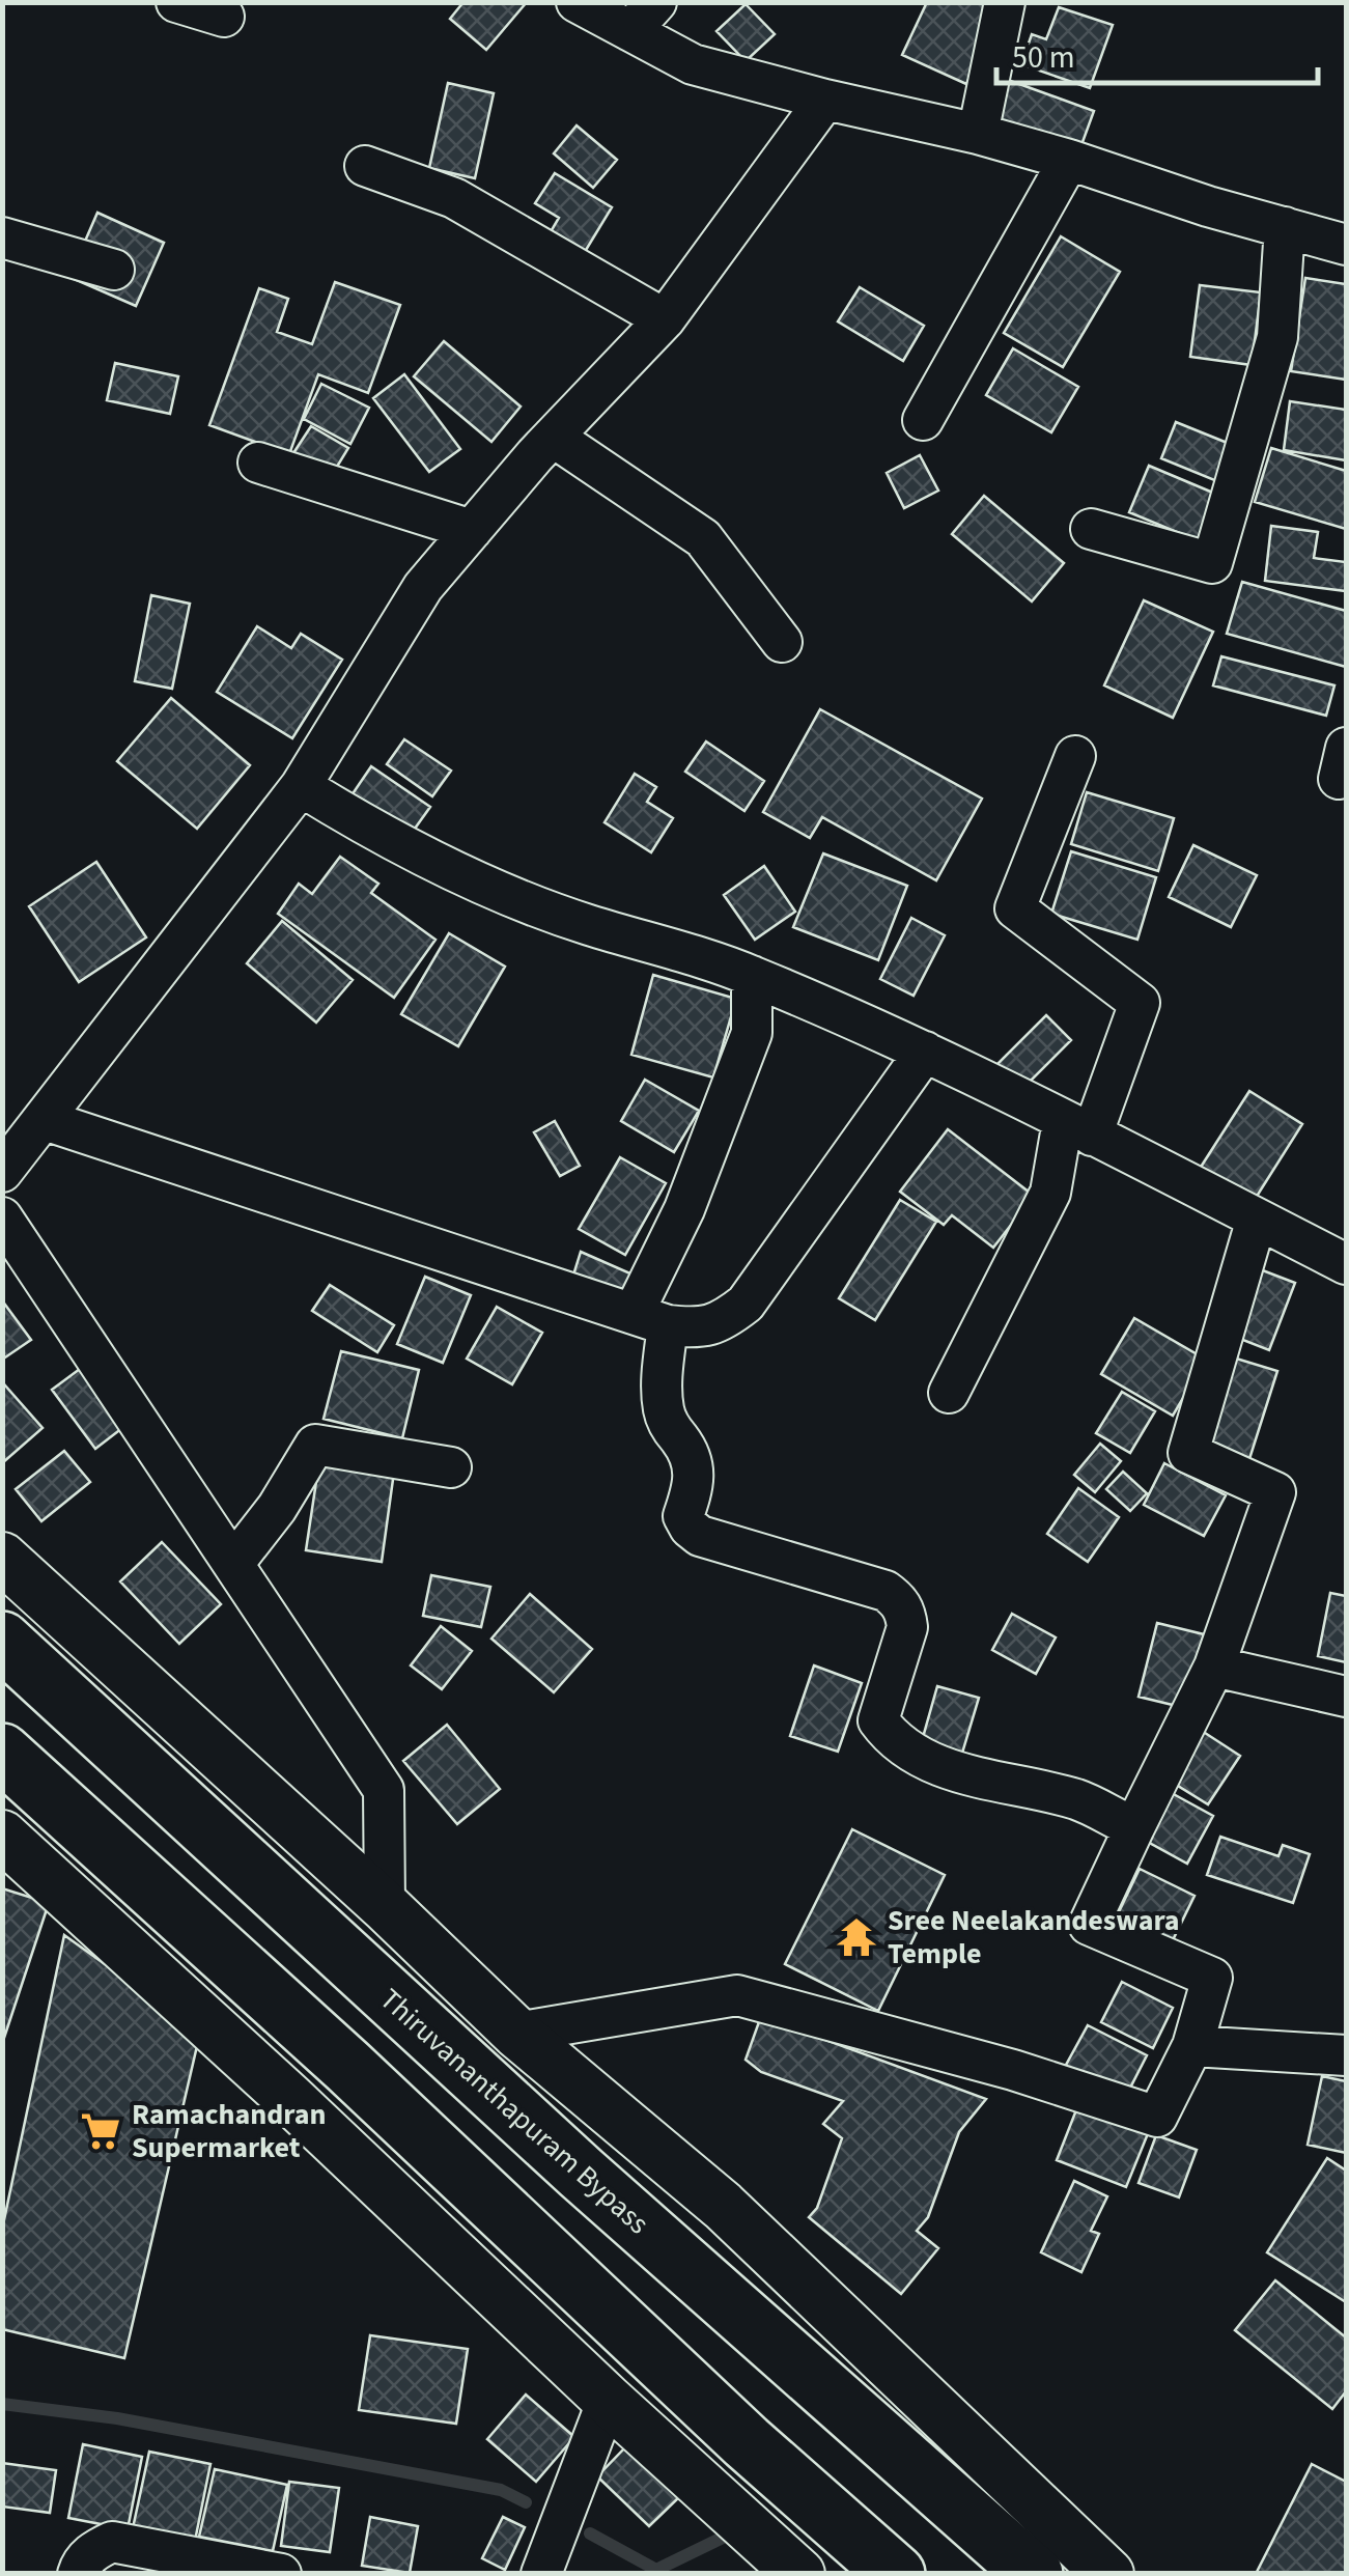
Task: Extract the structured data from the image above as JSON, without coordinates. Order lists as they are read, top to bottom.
{
  "streets": {
    "highway": ["Thiruvananthapuram Bypass"]
  },
  "places": {
    "temple": ["Sree Neelakandeswara Temple"],
    "supermarket": ["Ramachandran Supermarket"]
  },
  "scale_bar": "50 m"
}
